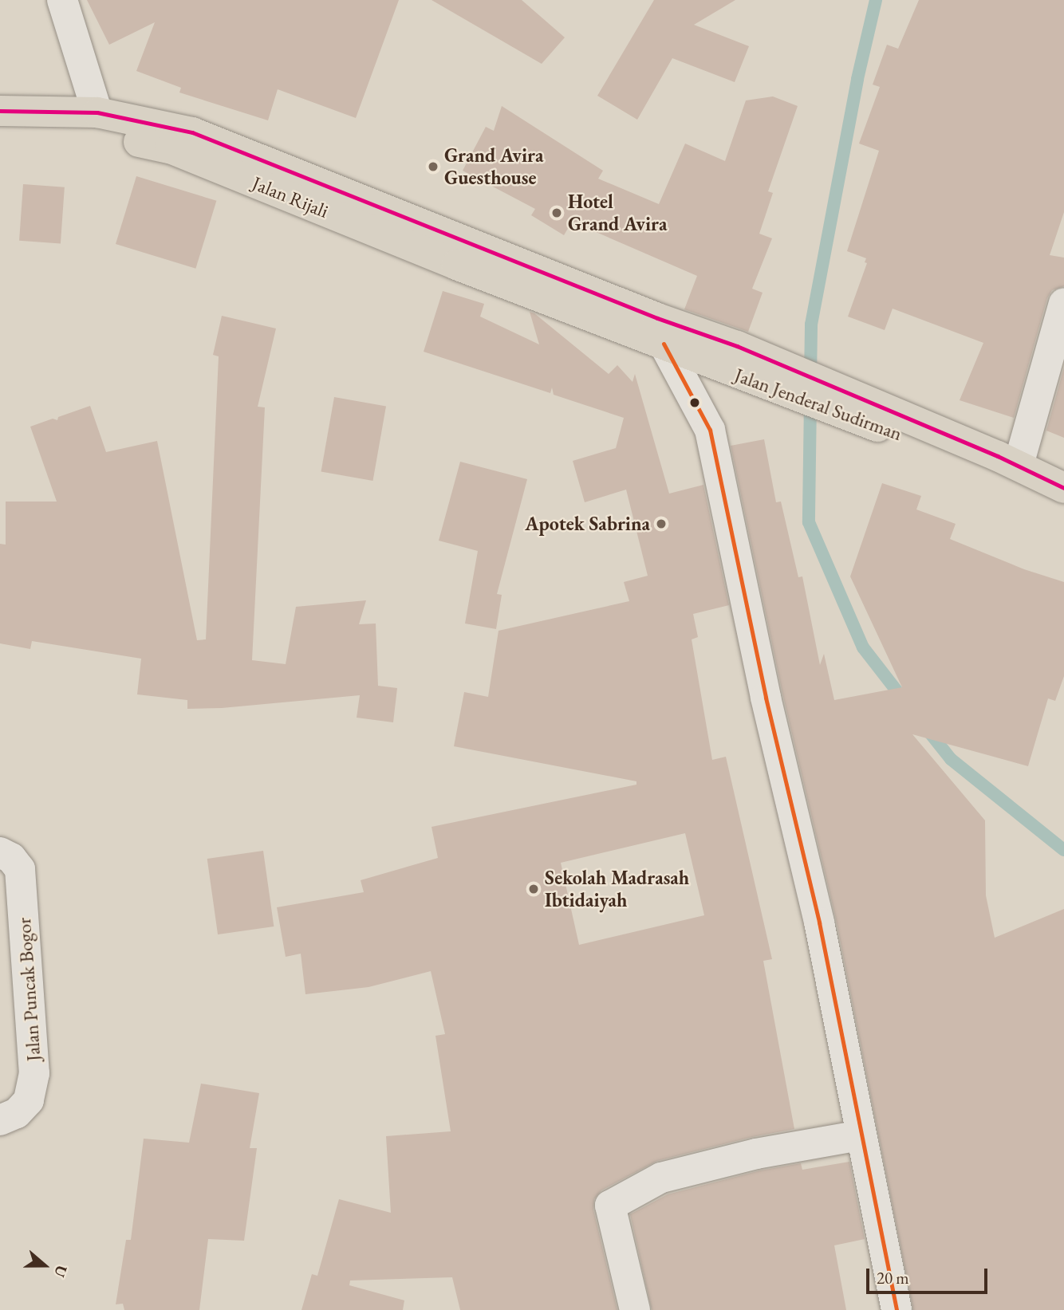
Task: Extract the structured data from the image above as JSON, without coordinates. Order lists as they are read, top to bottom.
{
  "streets": {
    "highway": ["Jalan Rijali", "Jalan Jenderal Sudirman"],
    "street": ["Jalan Puncak Bogor"]
  },
  "crossings": [
    ["Jalan Rijali", "Jalan Jenderal Sudirman"]
  ],
  "places": [
    "Grand Avira Guesthouse",
    "Hotel Grand Avira",
    "Apotek Sabrina",
    "Sekolah Madrasah Ibtidaiyah"
  ],
  "scale_bar": "20 m",
  "north": "right"
}
